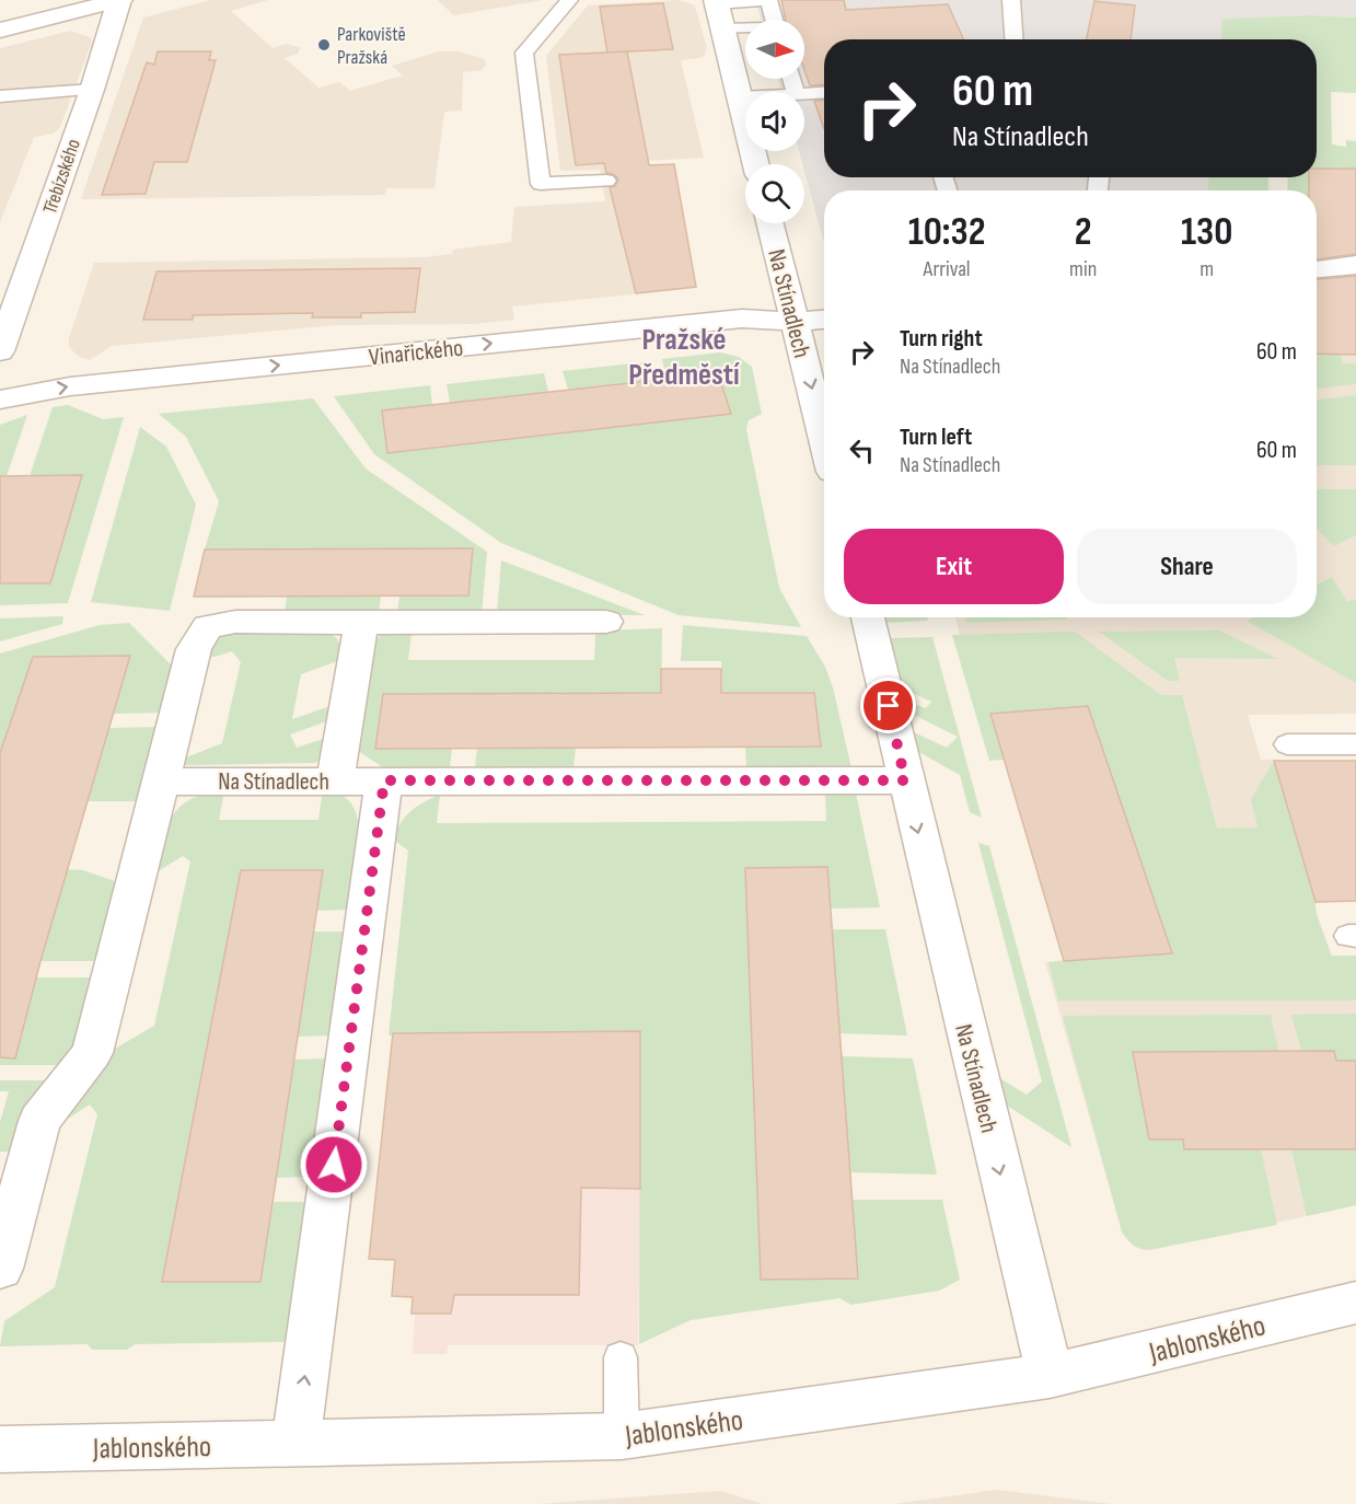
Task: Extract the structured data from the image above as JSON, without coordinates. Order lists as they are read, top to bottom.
{
  "streets": {
    "street": [
      "Třebízského",
      "Na Stínadlech",
      "Vinařického",
      "Jablonského"
    ]
  },
  "crossings": [
    ["Na Stínadlech", "Vinařického"],
    ["Na Stínadlech", "Jablonského"]
  ],
  "one_way": ["Na Stínadlech"],
  "districts": ["Pražské Předměstí"],
  "places": ["Parkoviště Pražská"],
  "north": "right",
  "page": {
    "turn": ["60 m", "Na Stínadlech"],
    "eta": [
      "10:32",
      "Arrival",
      "2",
      "min",
      "130",
      "m"
    ],
    "list": [
      {
        "name": "Turn right",
        "note": "Na Stínadlech",
        "value": "60 m"
      },
      {
        "name": "Turn left",
        "note": "Na Stínadlech",
        "value": "60 m"
      }
    ],
    "buttons": ["Exit", "Share"]
  }
}
